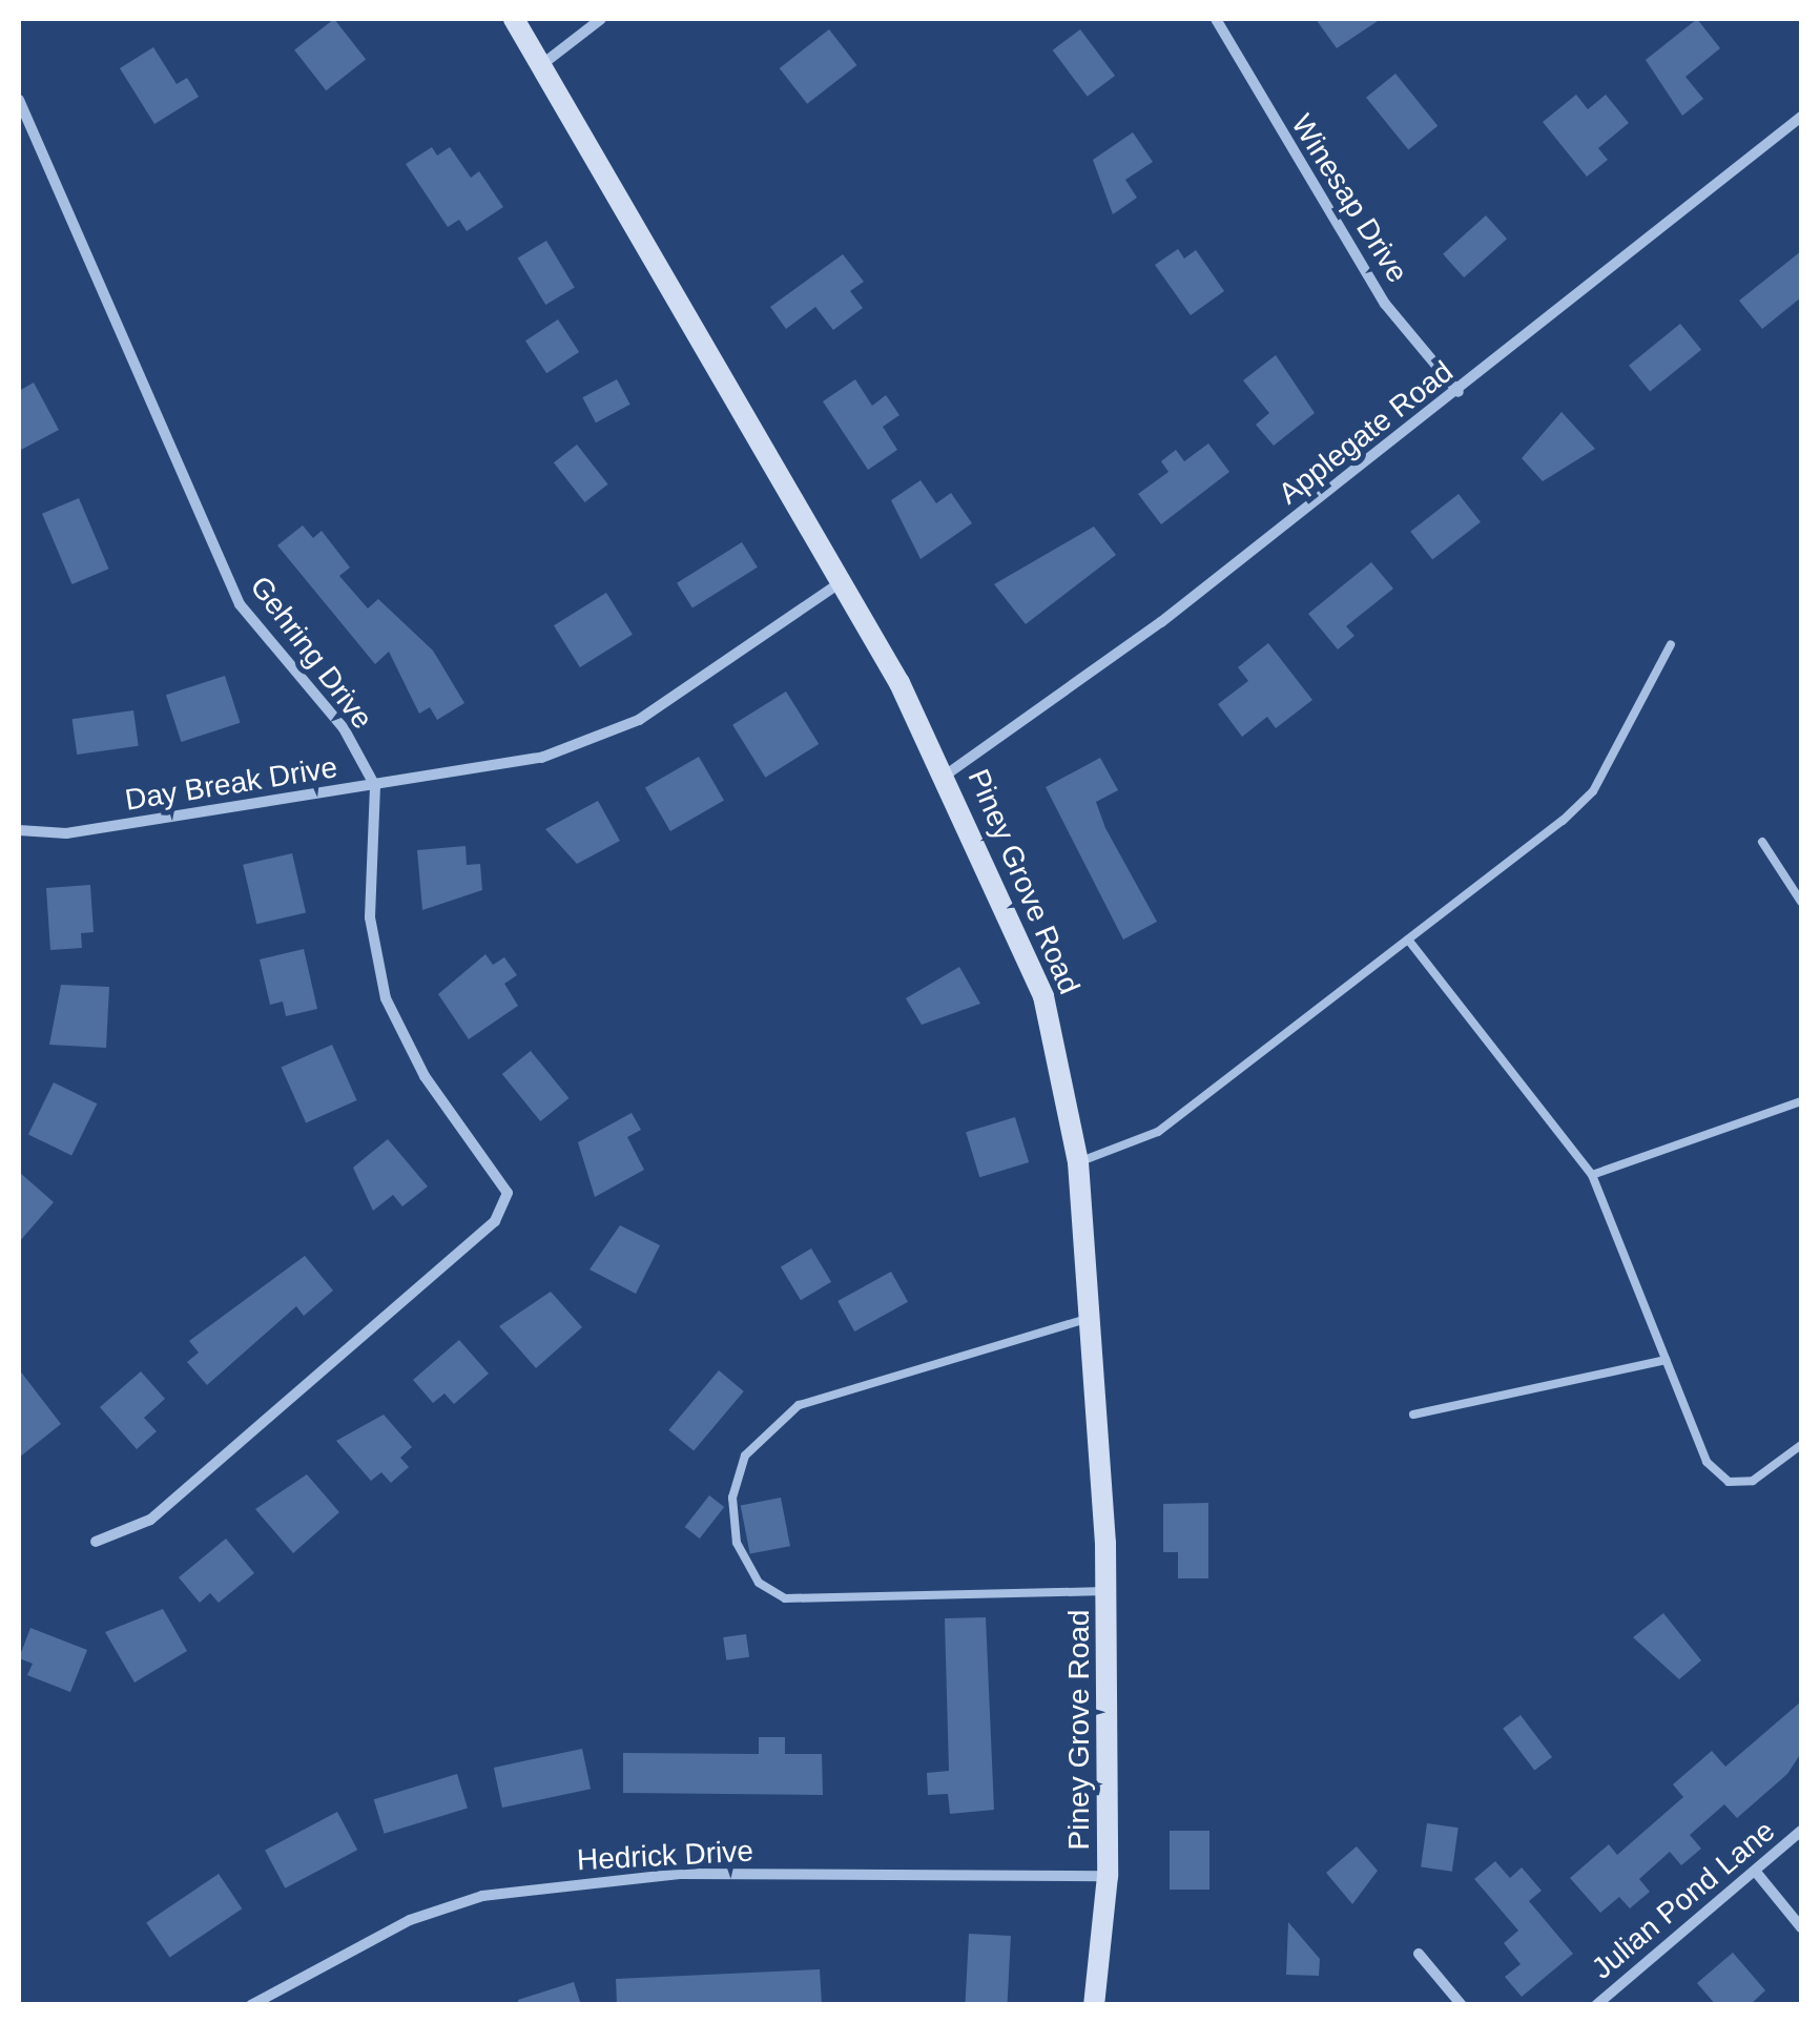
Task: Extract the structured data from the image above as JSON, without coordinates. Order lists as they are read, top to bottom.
{
  "streets": {
    "main road": ["Piney Grove Road"],
    "street": [
      "Winesap Drive",
      "Applegate Road",
      "Gehring Drive",
      "Day Break Drive",
      "Hedrick Drive",
      "Julian Pond Lane"
    ]
  },
  "crossings": [
    ["Winesap Drive", "Applegate Road"],
    ["Applegate Road", "Piney Grove Road"],
    ["Gehring Drive", "Day Break Drive"],
    ["Day Break Drive", "Piney Grove Road"],
    ["Piney Grove Road", "Hedrick Drive"]
  ]
}
